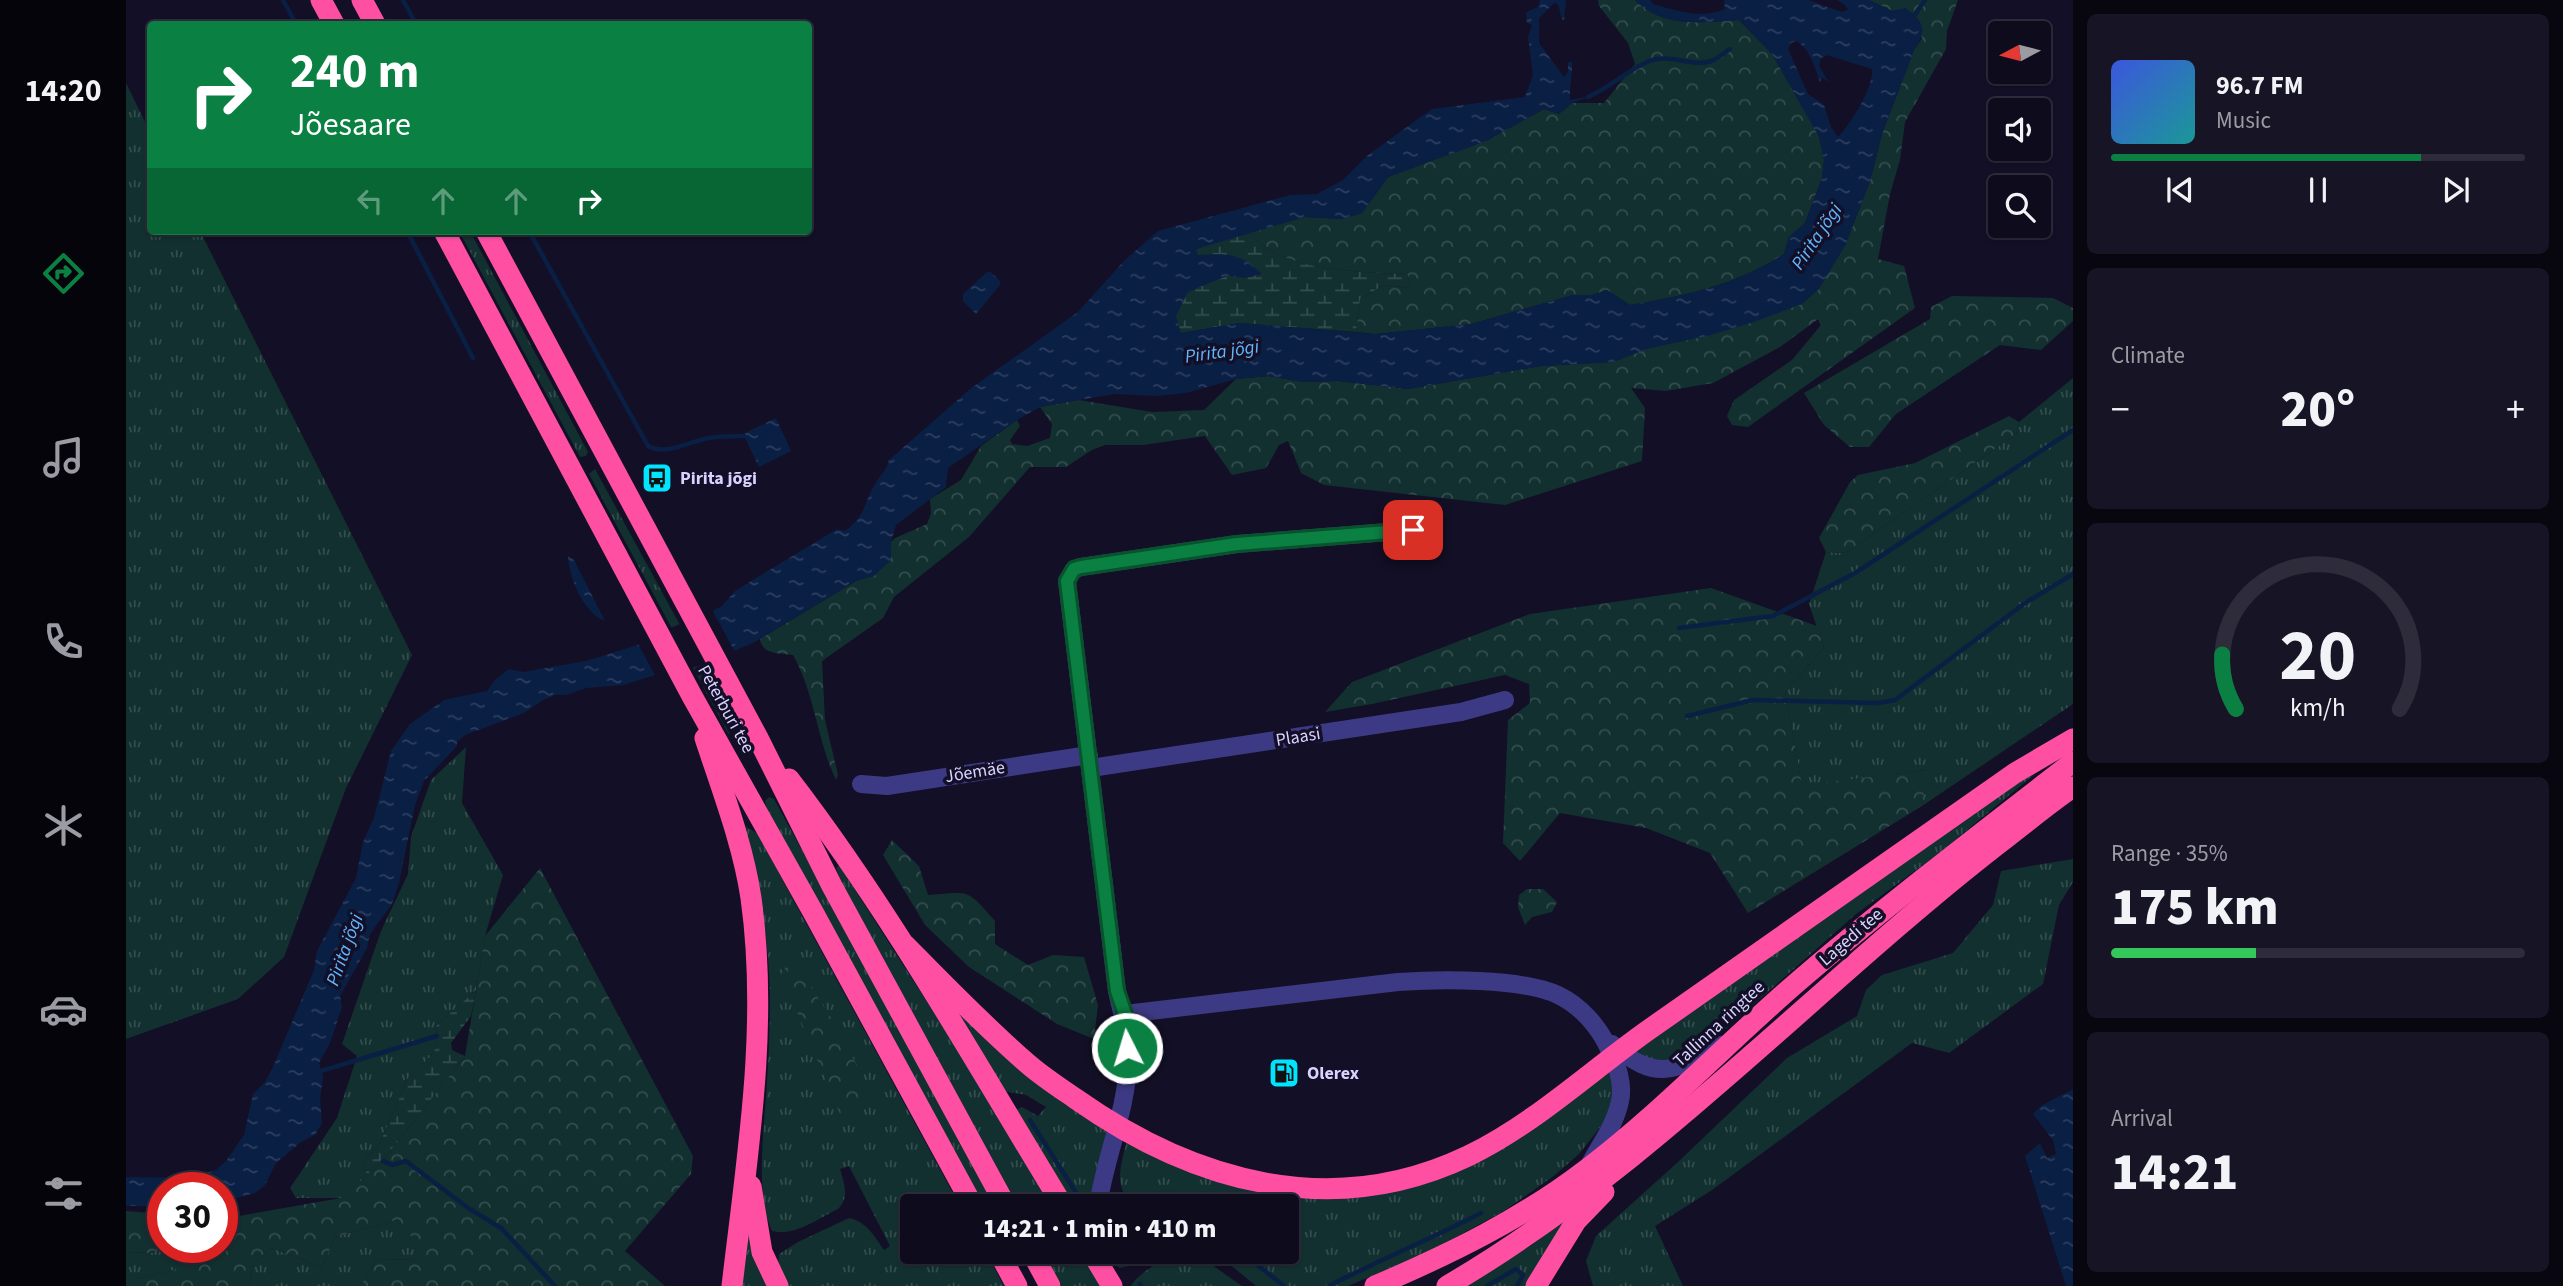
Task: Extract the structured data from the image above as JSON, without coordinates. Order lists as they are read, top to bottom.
{
  "streets": {
    "highway": ["Peterburi tee", "Lagedi tee", "Tallinna ringtee"],
    "street": ["Plaasi", "Jõemäe"]
  },
  "crossings": [
    ["Plaasi", "Jõemäe"]
  ],
  "water": ["Pirita jõgi"],
  "places": {
    "bus stop": ["Pirita jõgi"],
    "fuel station": ["Olerex"]
  },
  "north": "left",
  "page": {
    "tabs": "14:20",
    "turn": ["240 m", "Jõesaare"],
    "song": ["96.7 FM", "Music"],
    "tile": [
      "Climate",
      ["Range · 35%", "175 km"],
      ["Arrival", "14:21"]
    ],
    "heat": ["−", "20°", "+"],
    "limit": "30",
    "trip": "14:21 · 1 min · 410 m",
    "gauge": ["20", "km/h"]
  }
}
